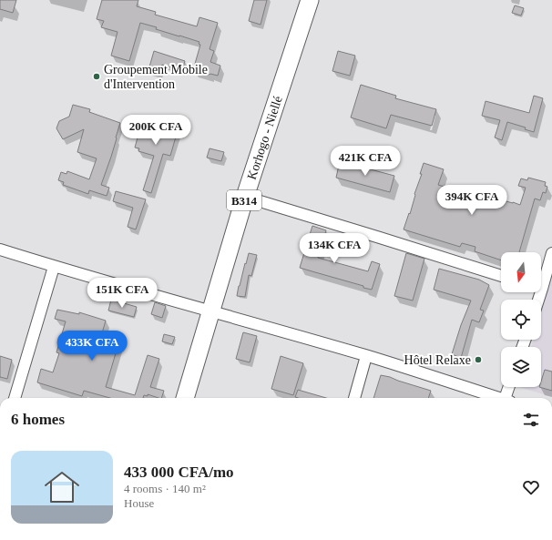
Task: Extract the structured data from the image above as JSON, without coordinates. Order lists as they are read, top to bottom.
{
  "streets": {
    "main road": ["Korhogo - Niellé", "B314"]
  },
  "places": ["Groupement Mobile d'Intervention", "Hôtel Relaxe"],
  "north": "bottom",
  "page": {
    "price": [
      "200K CFA",
      "421K CFA",
      "394K CFA",
      "134K CFA",
      "151K CFA",
      "433K CFA"
    ],
    "heading": "6 homes",
    "list": [
      {
        "name": "433 000 CFA/mo",
        "note": "4 rooms · 140 m² · House"
      }
    ]
  }
}
